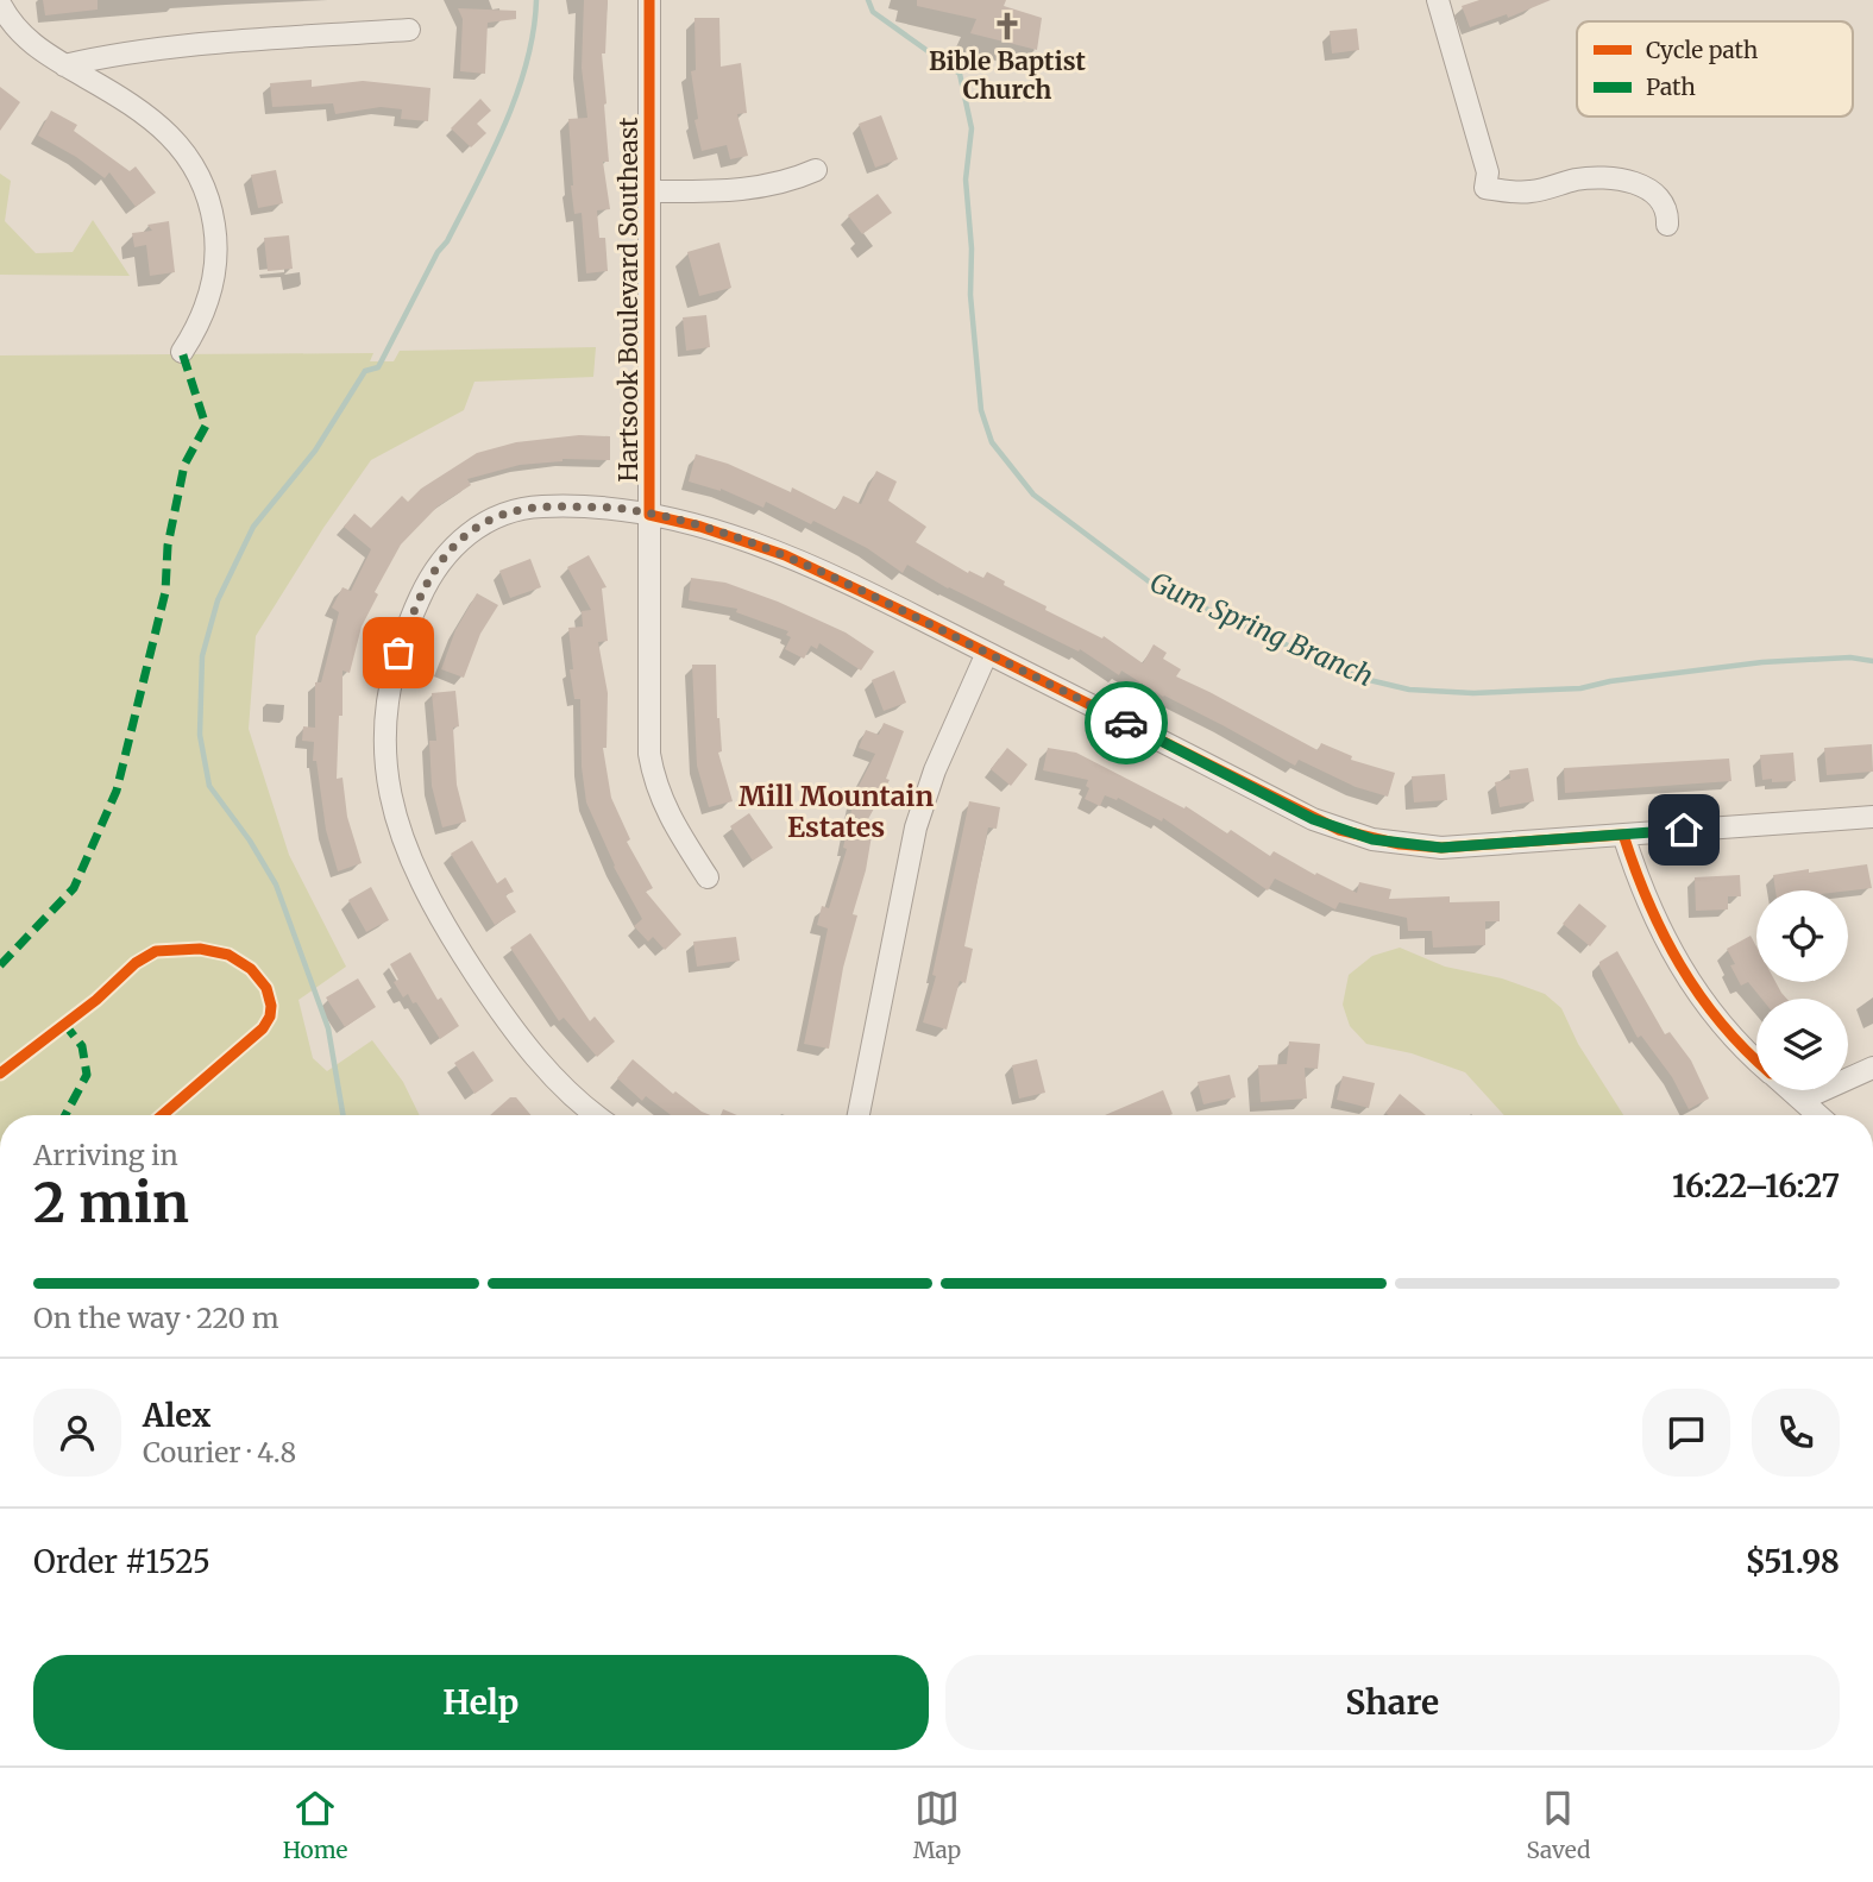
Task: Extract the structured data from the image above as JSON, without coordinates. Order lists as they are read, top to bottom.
{
  "streets": {
    "street": ["Hartsook Boulevard Southeast"]
  },
  "districts": ["Mill Mountain Estates"],
  "water": ["Gum Spring Branch"],
  "places": {
    "church": ["Bible Baptist Church"]
  },
  "legend": ["Cycle path", "Path"],
  "page": {
    "heading": ["2 min", "Arriving in", "16:22–16:27"],
    "panel": [
      "Alex",
      "Courier · 4.8",
      "Order #1525",
      "$51.98"
    ],
    "bar": "On the way · 220 m",
    "buttons": ["Help", "Share"],
    "tabs": ["Home", "Map", "Saved"]
  }
}
